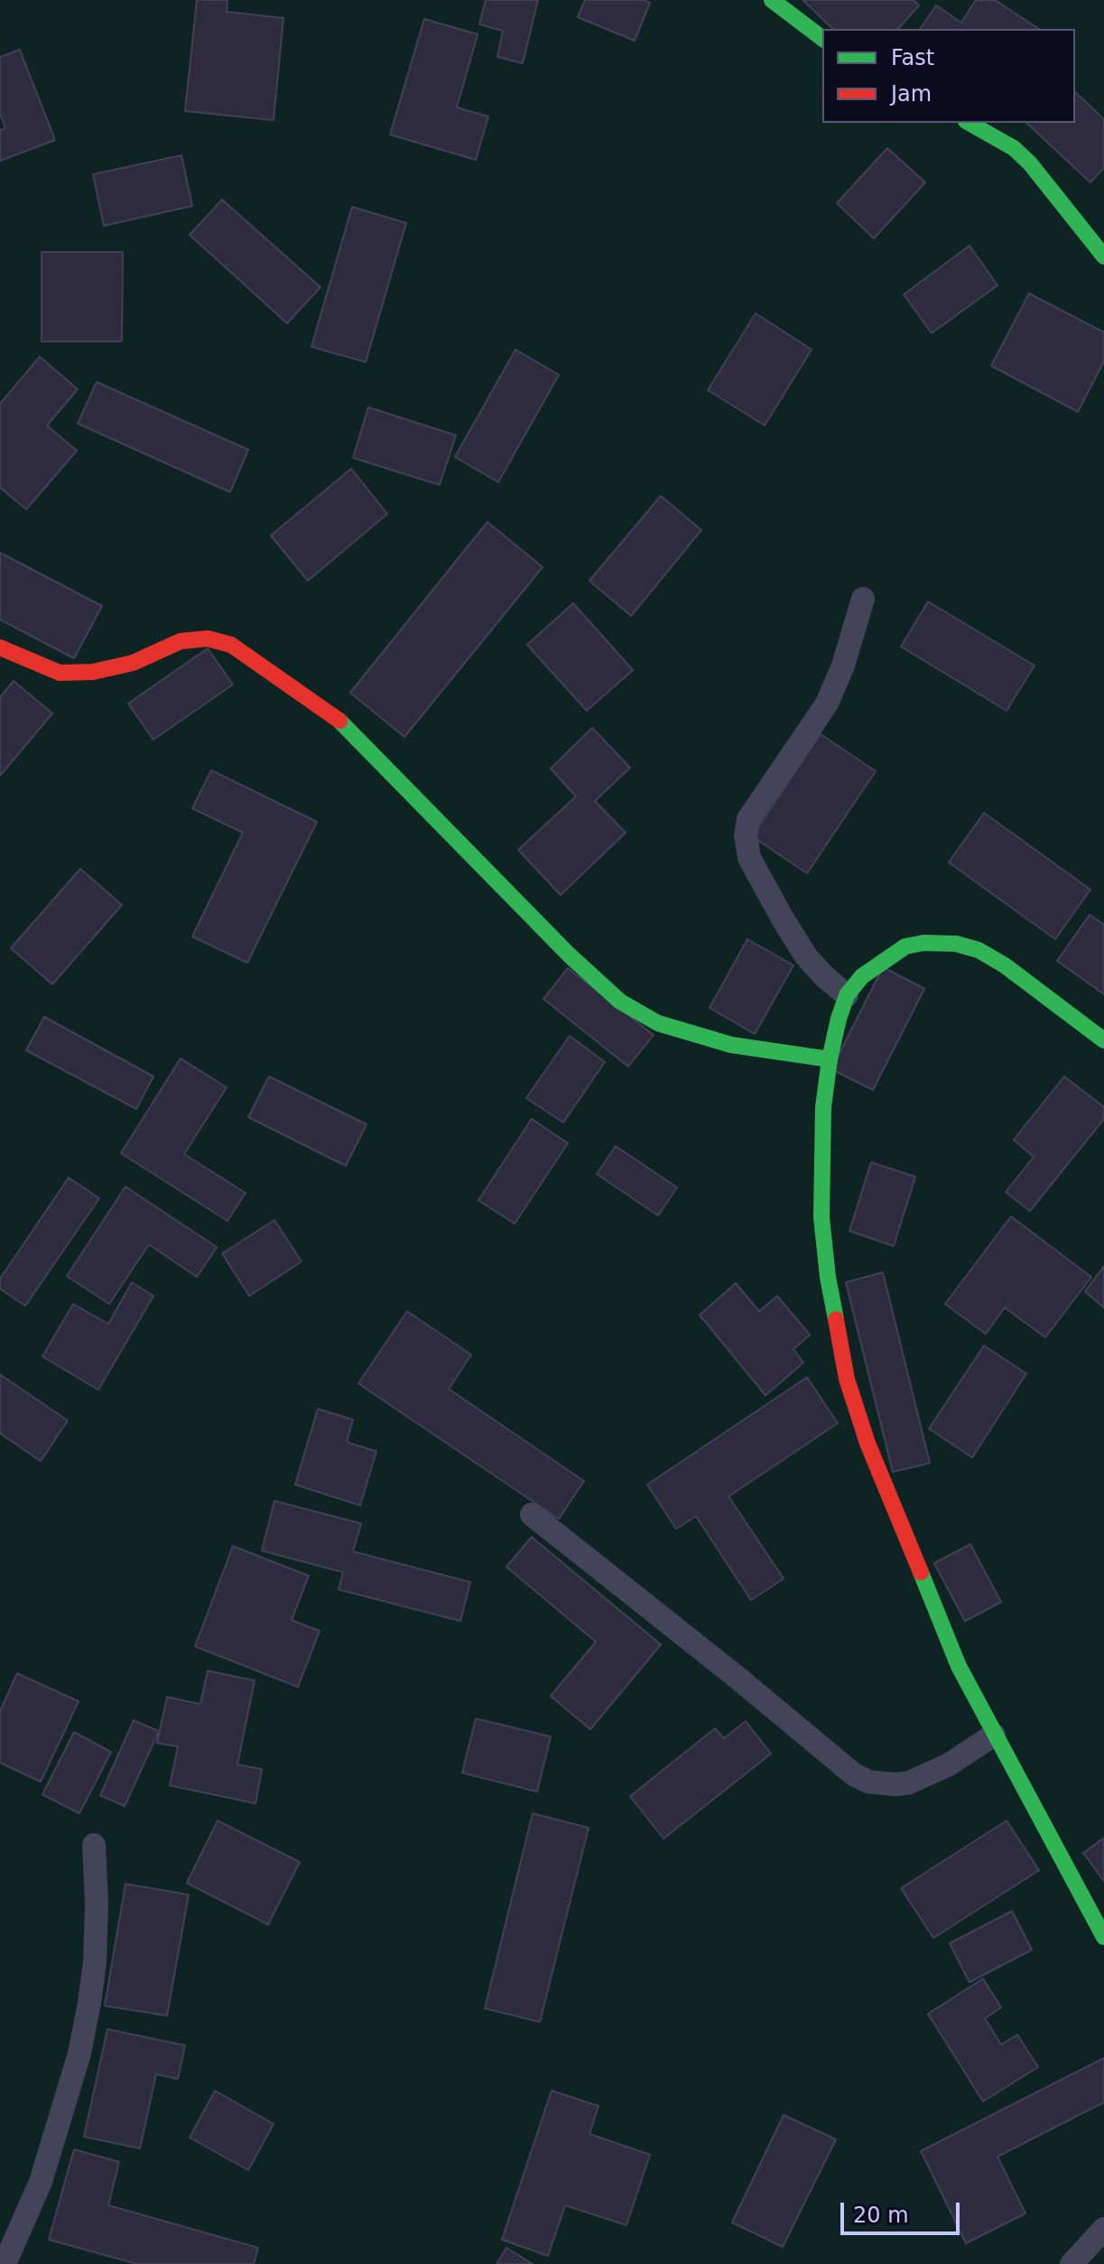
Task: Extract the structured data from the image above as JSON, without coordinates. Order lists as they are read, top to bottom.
{
  "legend": ["Fast", "Jam"],
  "scale_bar": "20 m"
}
